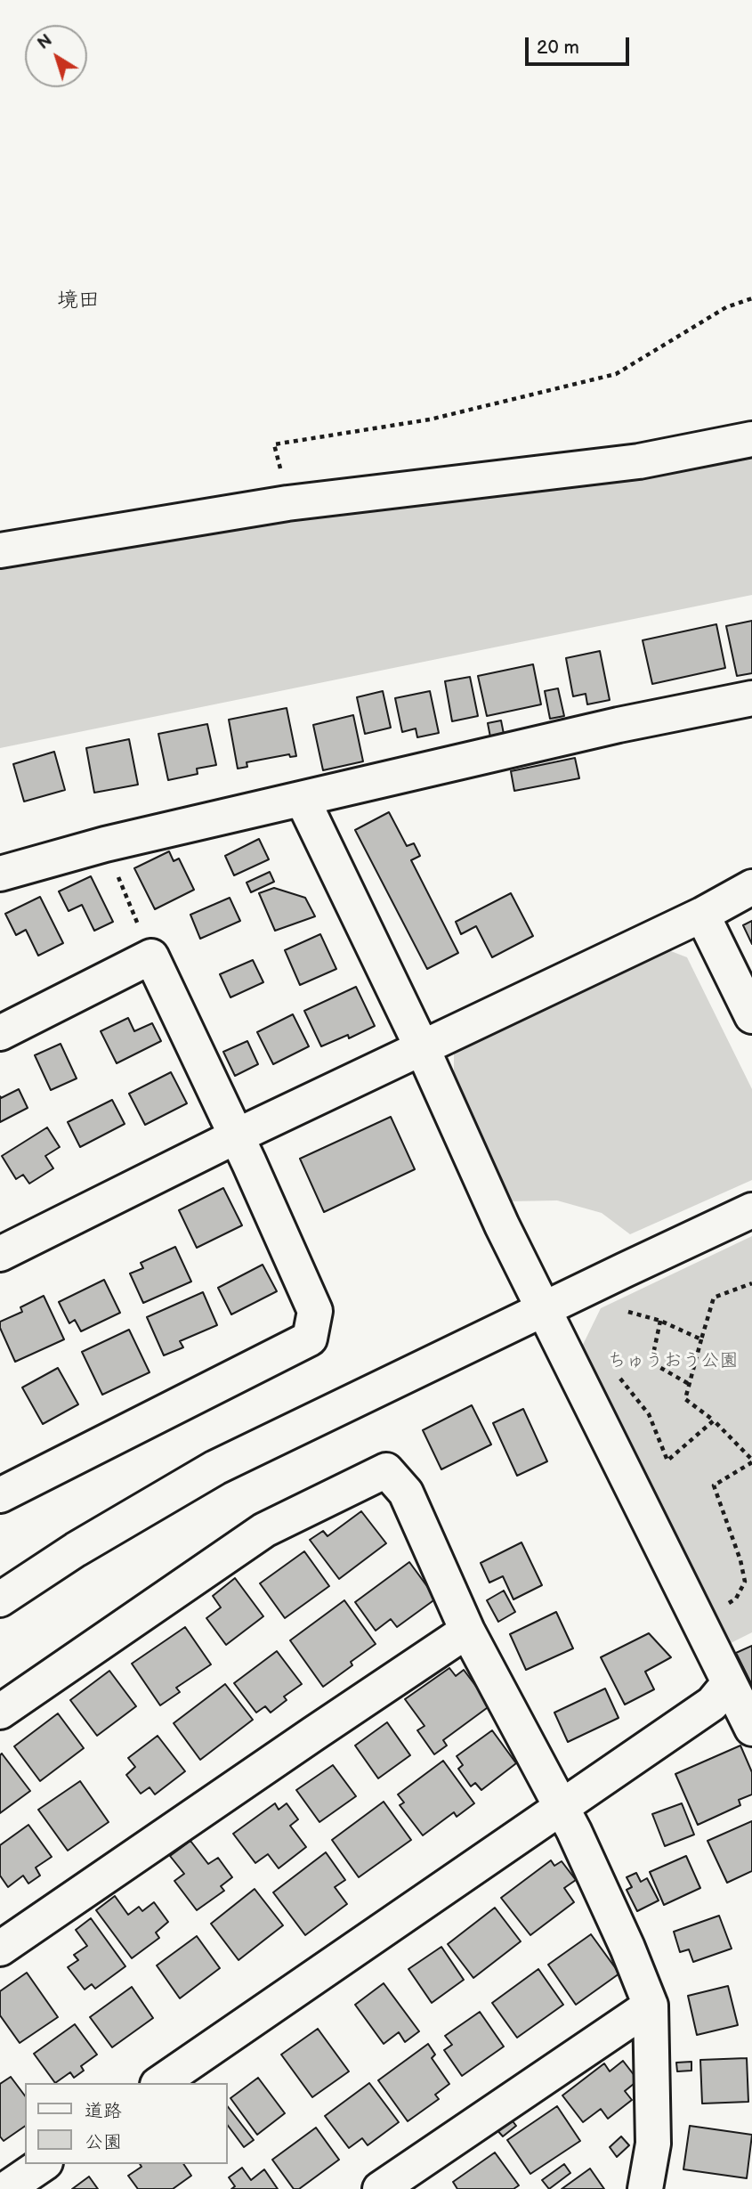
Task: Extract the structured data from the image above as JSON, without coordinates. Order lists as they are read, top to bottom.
{
  "districts": ["境田"],
  "parks": ["ちゅうおう公園"],
  "legend": ["道路", "公園"],
  "scale_bar": "20 m",
  "north": "top left"
}
